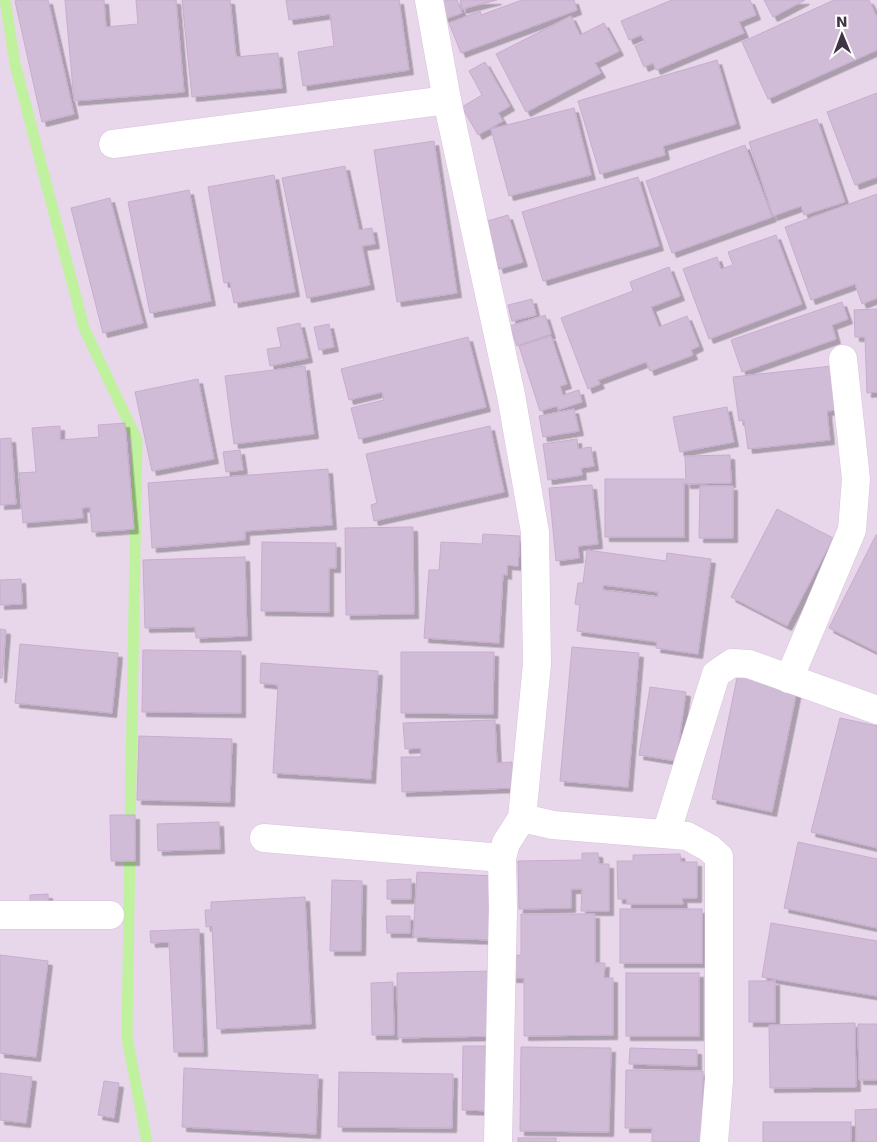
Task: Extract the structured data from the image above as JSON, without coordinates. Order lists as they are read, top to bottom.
{
  "north": "top"
}
